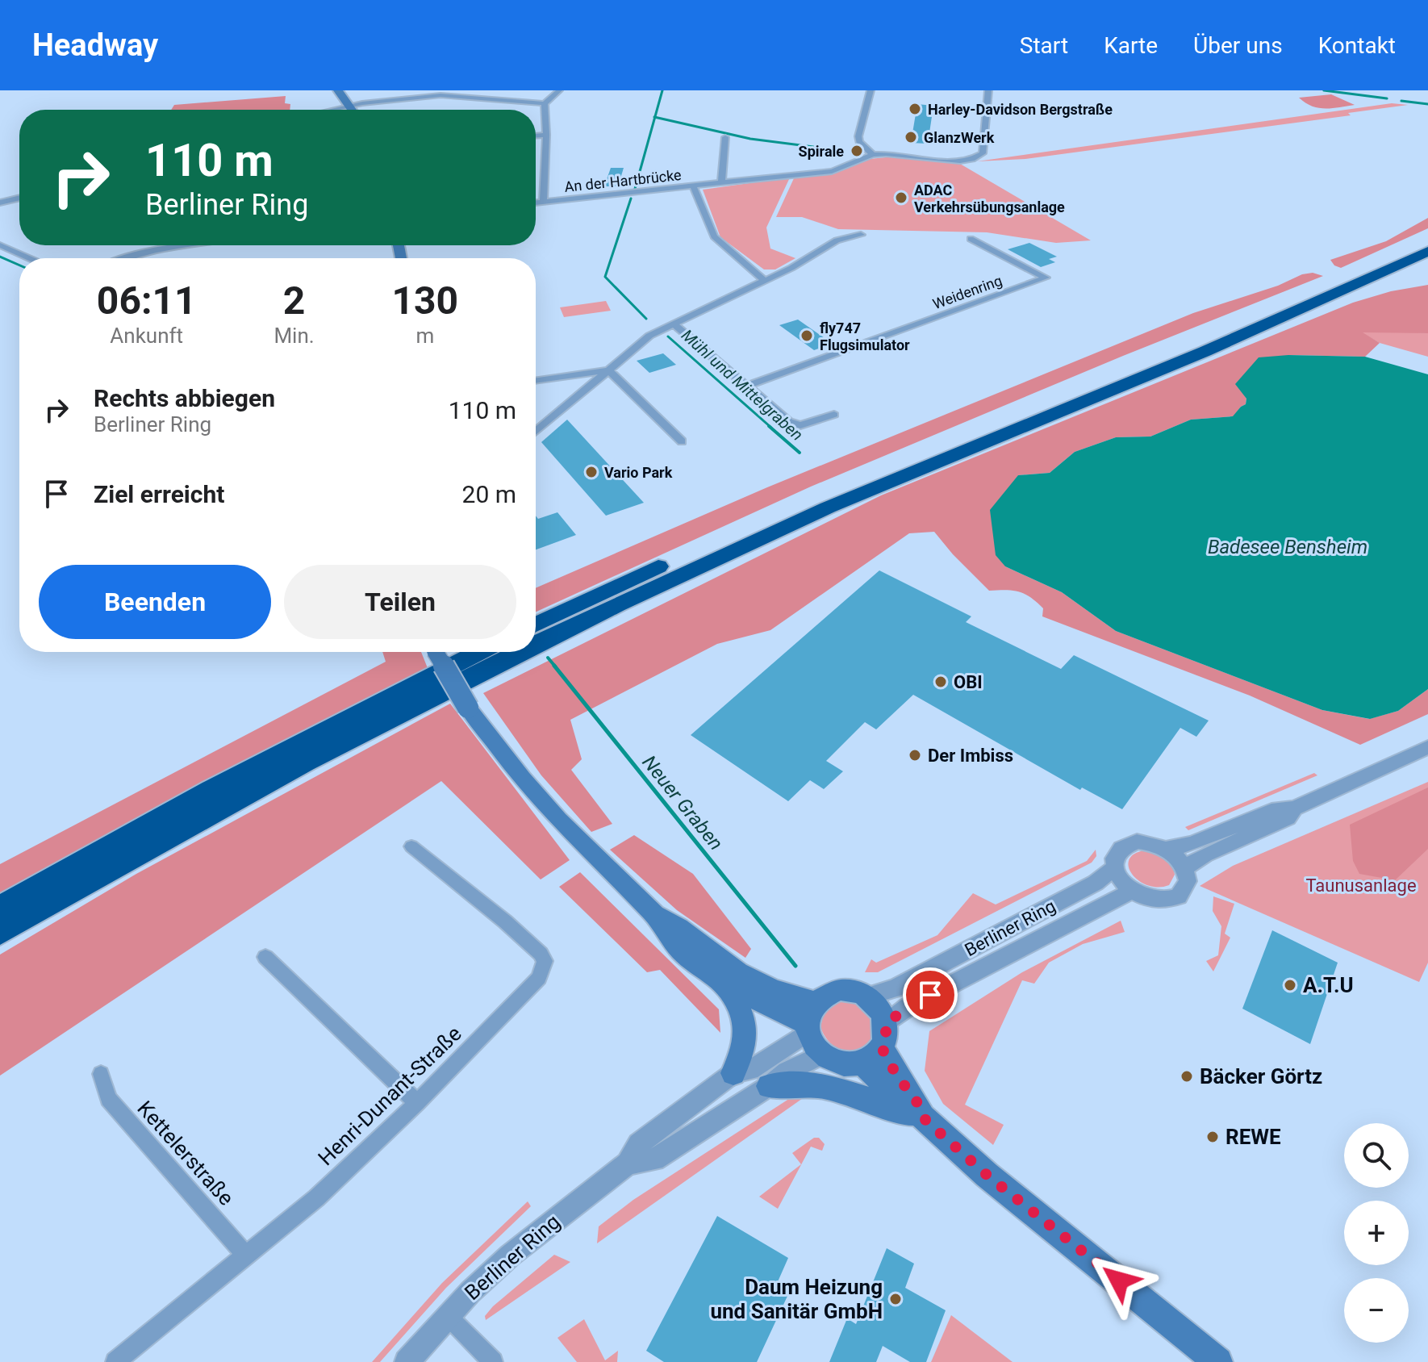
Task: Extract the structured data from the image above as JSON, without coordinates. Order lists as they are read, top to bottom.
{
  "streets": {
    "main road": ["Berliner Ring"],
    "street": [
      "An der Hartbrücke",
      "Weidenring",
      "Henri-Dunant-Straße",
      "Kettelerstraße"
    ]
  },
  "crossings": [
    ["Henri-Dunant-Straße", "Kettelerstraße"]
  ],
  "water": ["Mühl und Mittelgraben", "Badesee Bensheim", "Neuer Graben"],
  "parks": ["Taunusanlage"],
  "places": [
    "Harley-Davidson Bergstraße",
    "GlanzWerk",
    "Spirale",
    "ADAC Verkehrsübungsanlage",
    "fly747 Flugsimulator",
    "Vario Park",
    "OBI",
    "Der Imbiss",
    "A.T.U",
    "Bäcker Görtz",
    "REWE",
    "Daum Heizung und Sanitär GmbH"
  ],
  "page": {
    "header": "Headway",
    "nav": [
      "Start",
      "Karte",
      "Über uns",
      "Kontakt"
    ],
    "turn": ["110 m", "Berliner Ring"],
    "eta": [
      "06:11",
      "Ankunft",
      "2",
      "Min.",
      "130",
      "m"
    ],
    "list": [
      {
        "name": "Rechts abbiegen",
        "note": "Berliner Ring",
        "value": "110 m"
      },
      {
        "name": "Ziel erreicht",
        "value": "20 m"
      }
    ],
    "buttons": ["Beenden", "Teilen"],
    "map_buttons": ["+", "−"]
  }
}
